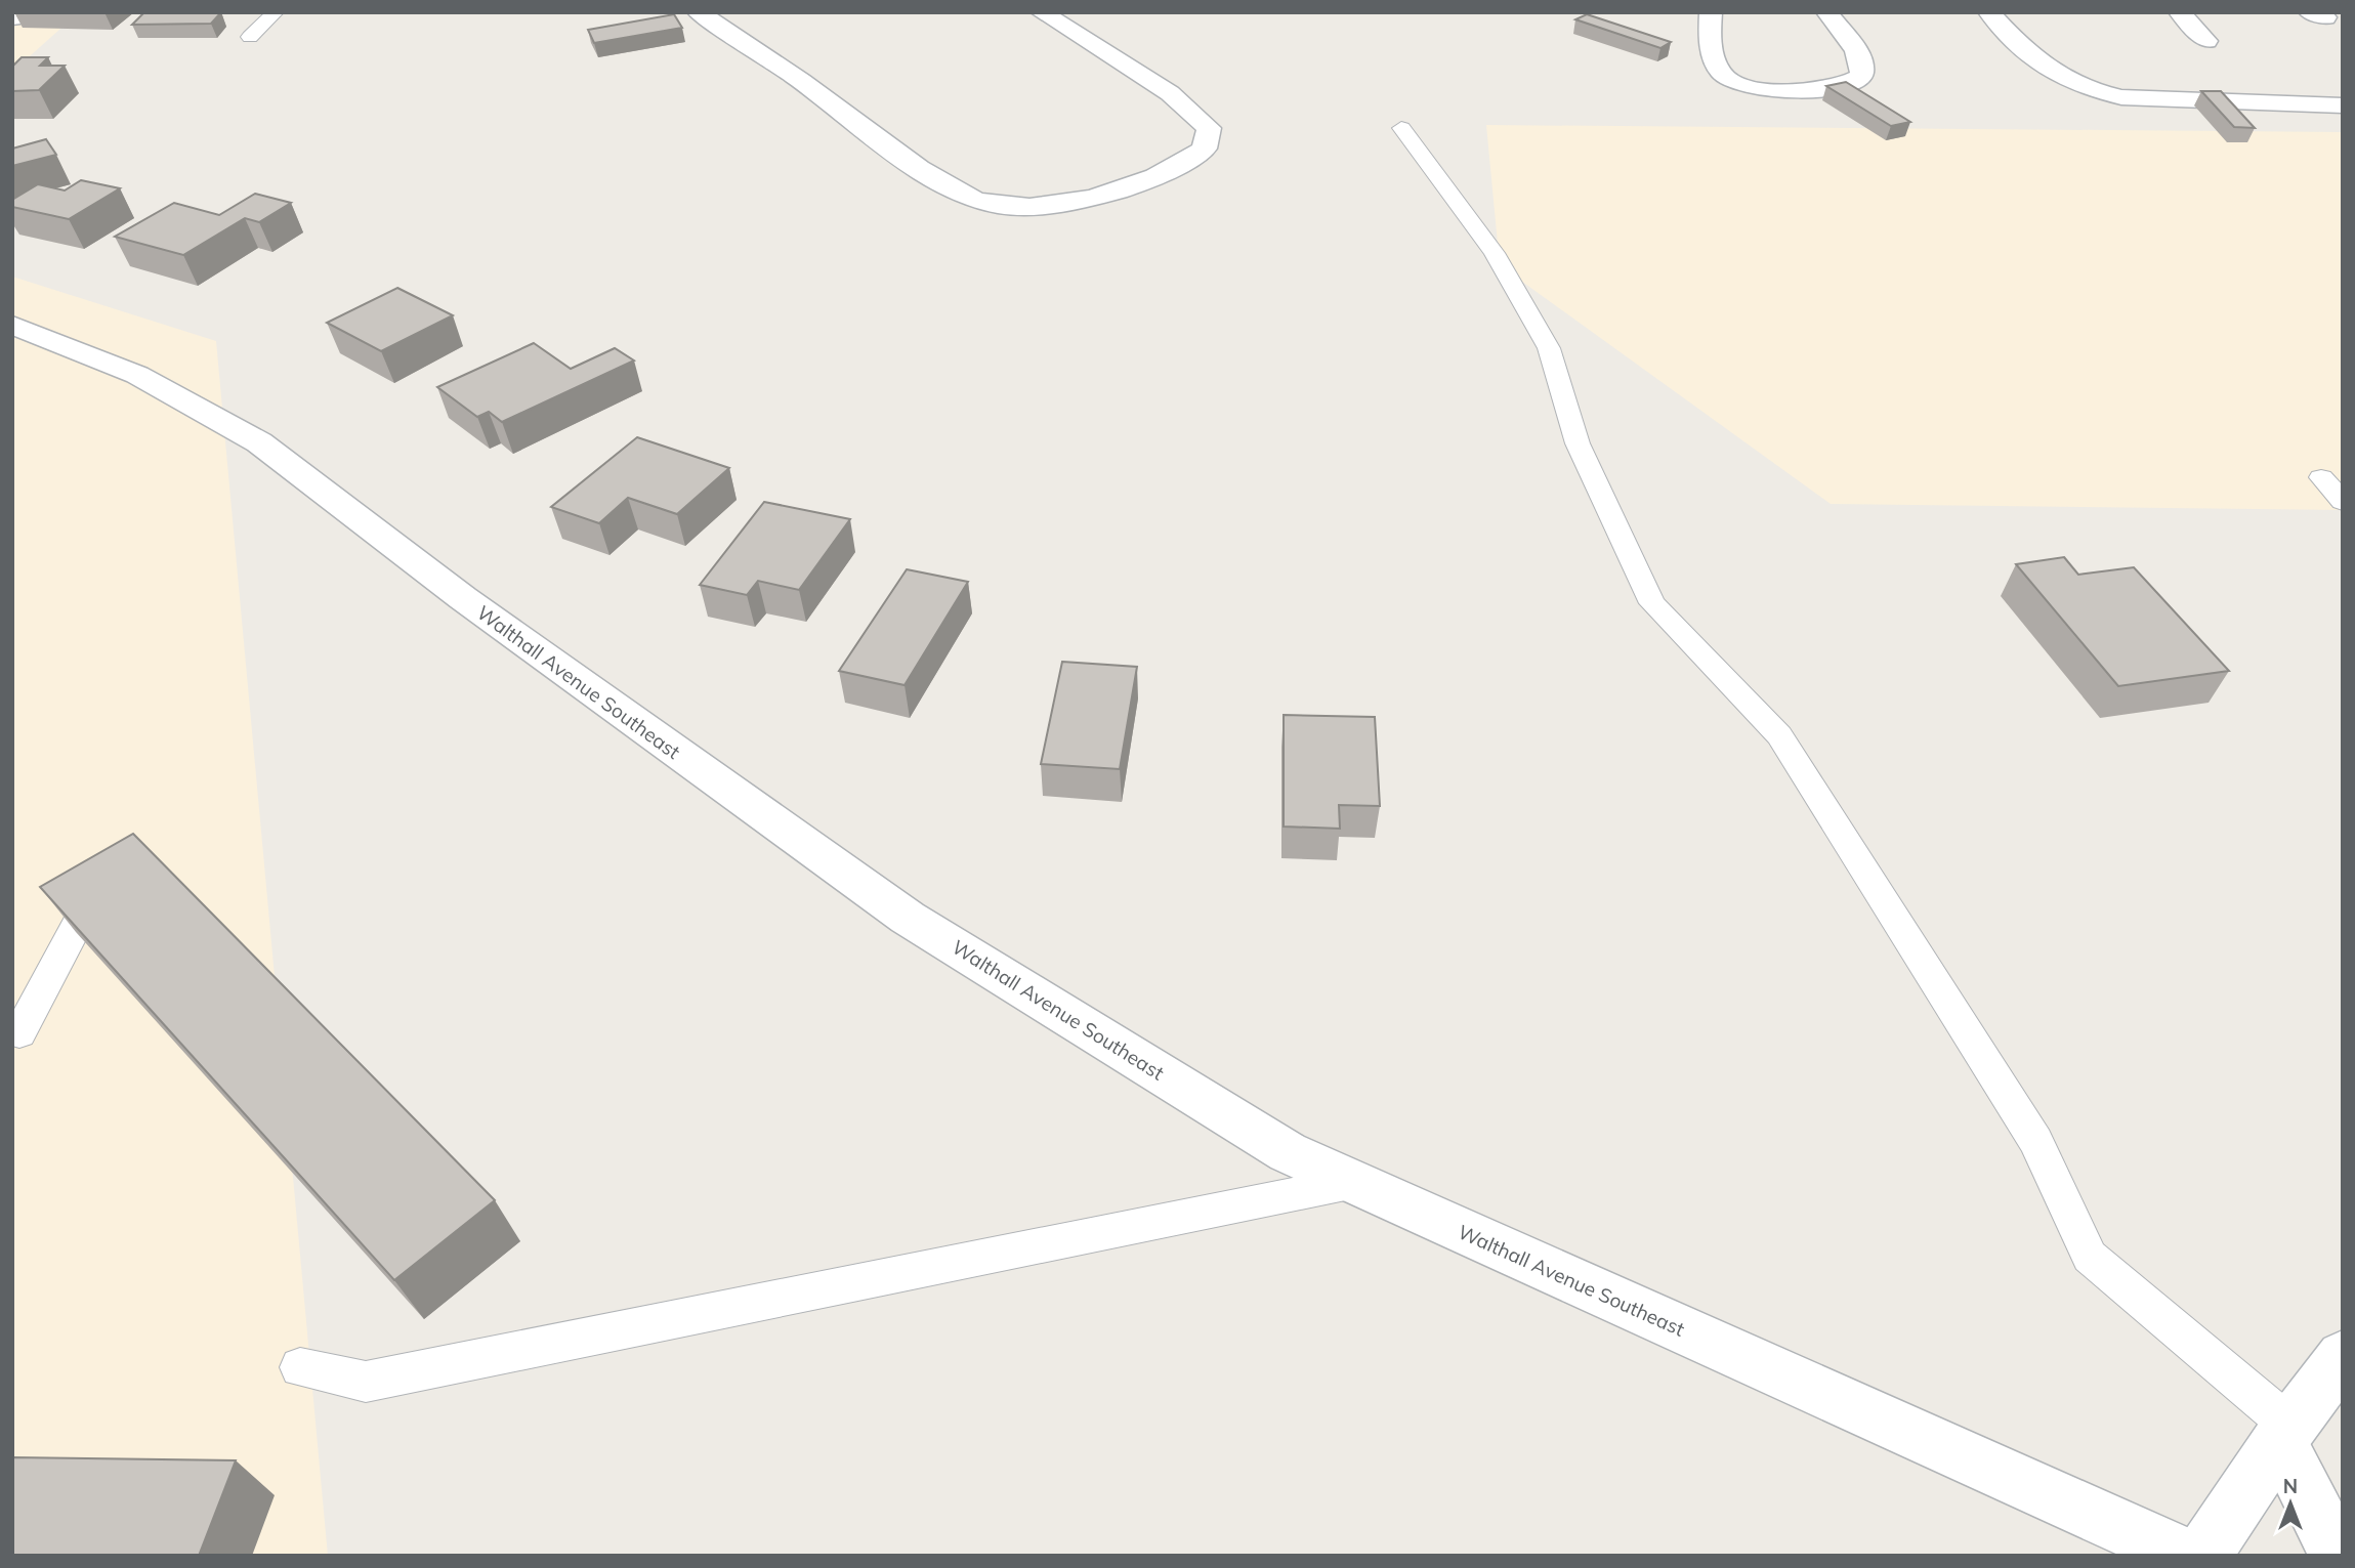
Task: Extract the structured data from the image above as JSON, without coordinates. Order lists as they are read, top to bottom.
{
  "streets": {
    "street": ["Walthall Avenue Southeast"]
  },
  "north": "top"
}
